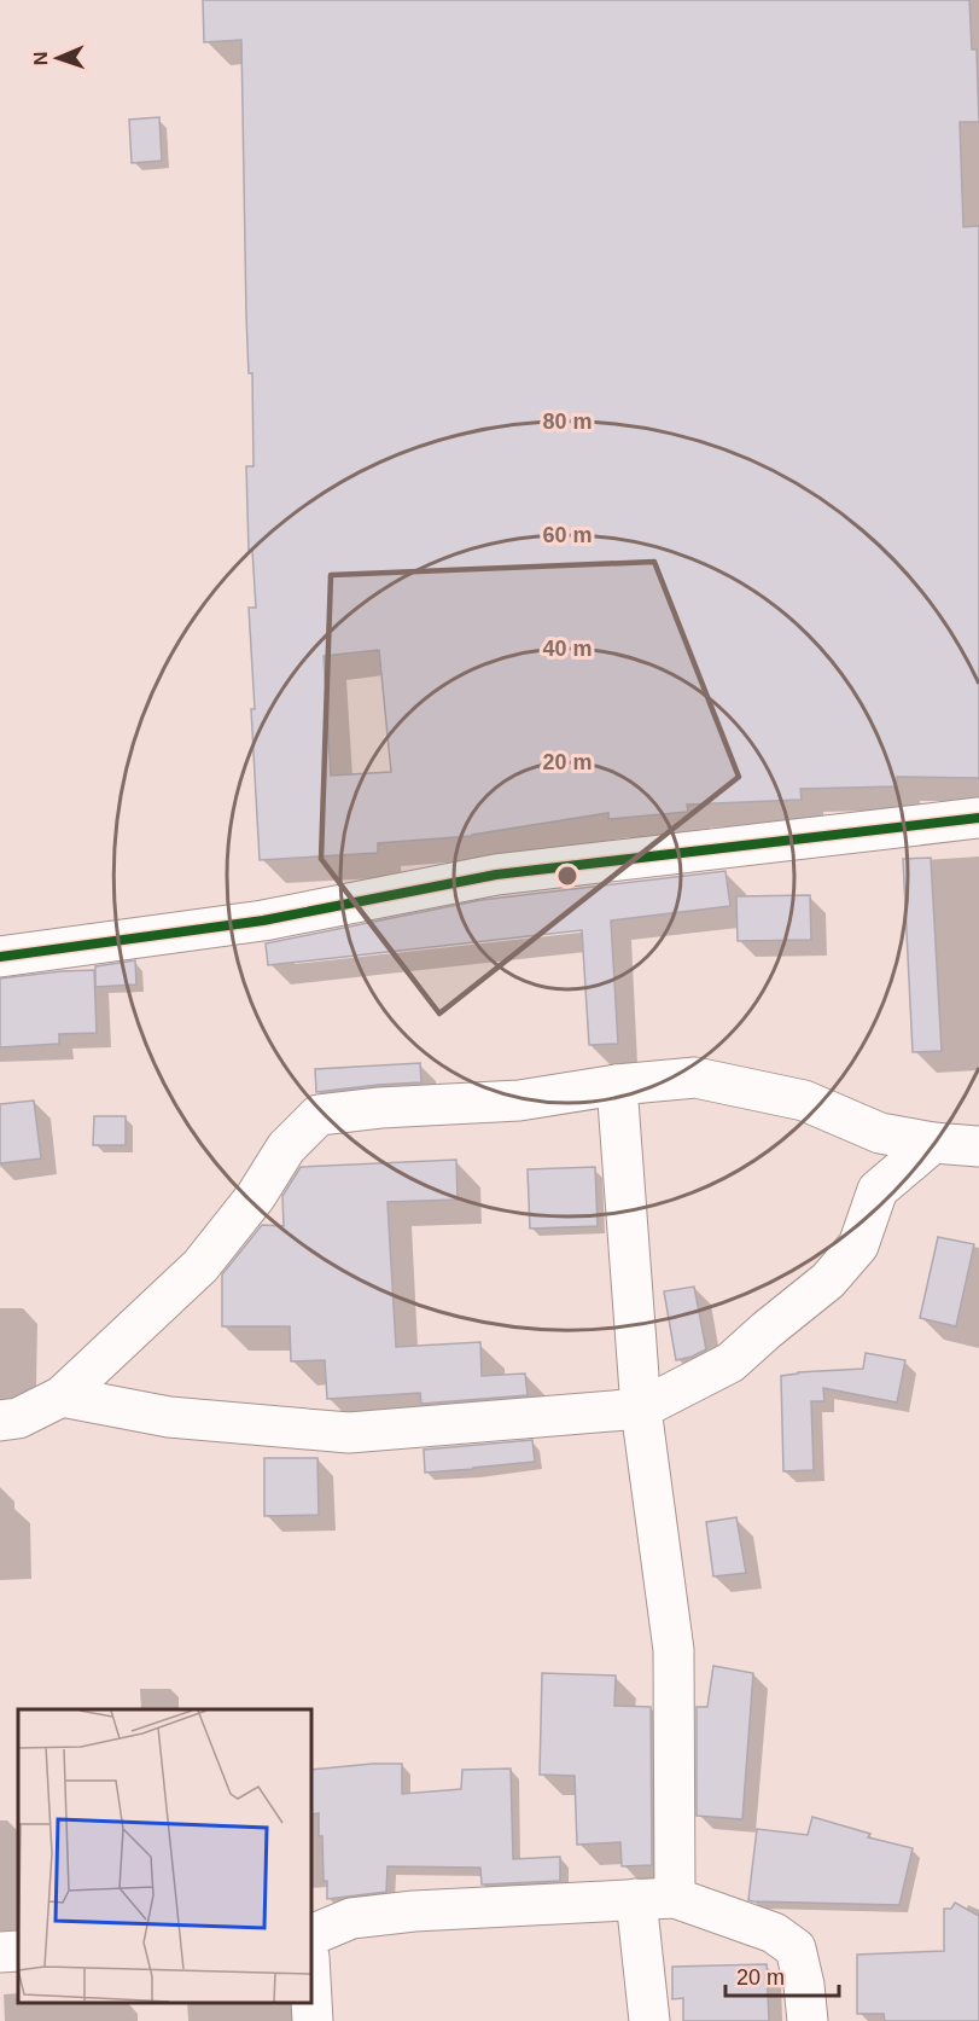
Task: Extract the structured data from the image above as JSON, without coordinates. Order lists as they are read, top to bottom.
{
  "scale_bar": "20 m",
  "north": "left",
  "rings": [
    "80 m",
    "60 m",
    "40 m",
    "20 m"
  ]
}
